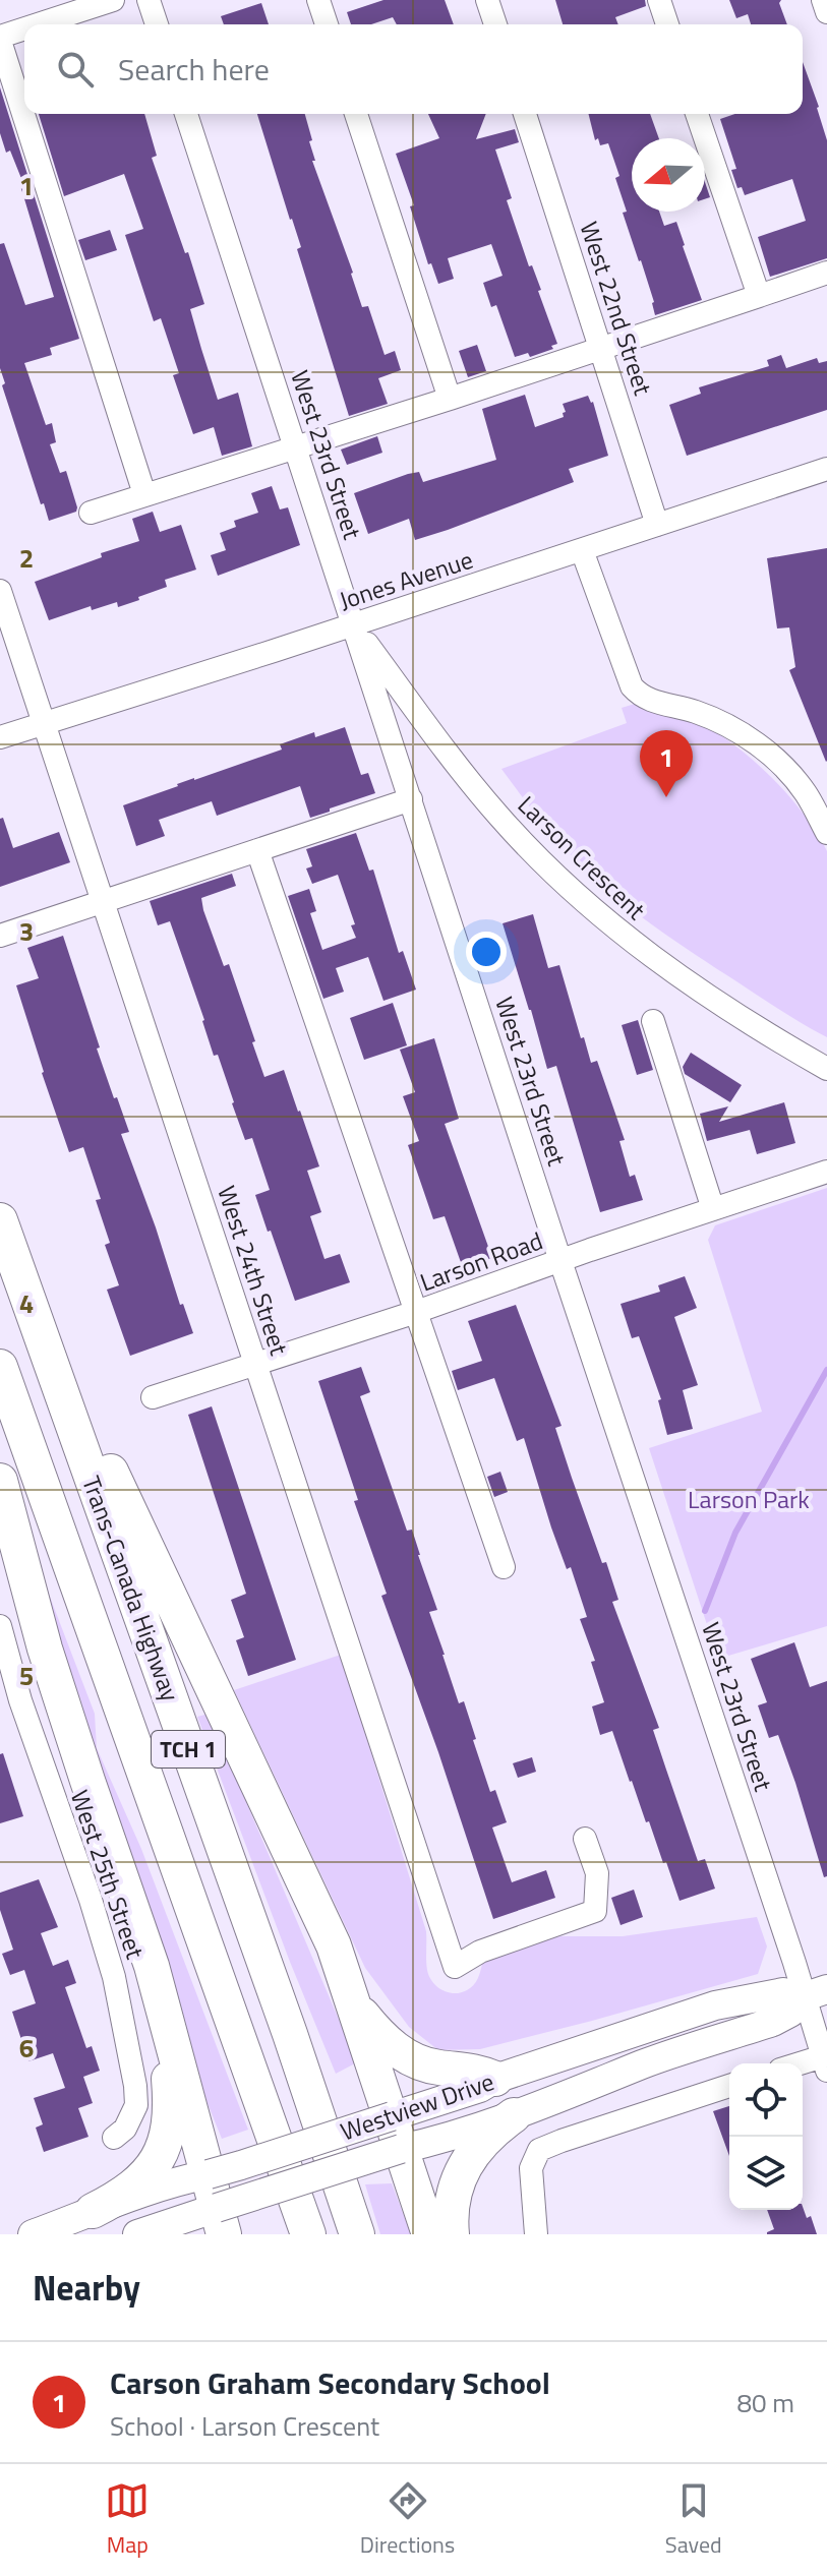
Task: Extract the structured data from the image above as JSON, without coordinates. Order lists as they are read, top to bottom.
{
  "streets": {
    "highway": ["Trans-Canada Highway", "TCH 1"],
    "main road": ["Westview Drive"],
    "street": [
      "West 22nd Street",
      "West 23rd Street",
      "Jones Avenue",
      "Larson Crescent",
      "Larson Road",
      "West 24th Street",
      "West 25th Street"
    ]
  },
  "crossings": [
    ["West 22nd Street", "Jones Avenue"],
    ["West 23rd Street", "Jones Avenue"],
    ["West 23rd Street", "Larson Crescent"],
    ["West 23rd Street", "Larson Road"],
    ["West 23rd Street", "Westview Drive"],
    ["Jones Avenue", "Larson Crescent"],
    ["Jones Avenue", "West 24th Street"],
    ["Larson Road", "West 24th Street"]
  ],
  "parks": ["Larson Park"],
  "north": "left",
  "page": {
    "search": "Search here",
    "pins": "1",
    "heading": "Nearby",
    "list": [
      {
        "mark": "1",
        "name": "Carson Graham Secondary School",
        "note": "School · Larson Crescent",
        "value": "80 m"
      }
    ],
    "nav": ["Map", "Directions", "Saved"]
  },
  "grid": {
    "rows": [
      "1",
      "2",
      "3",
      "4",
      "5",
      "6"
    ]
  }
}
